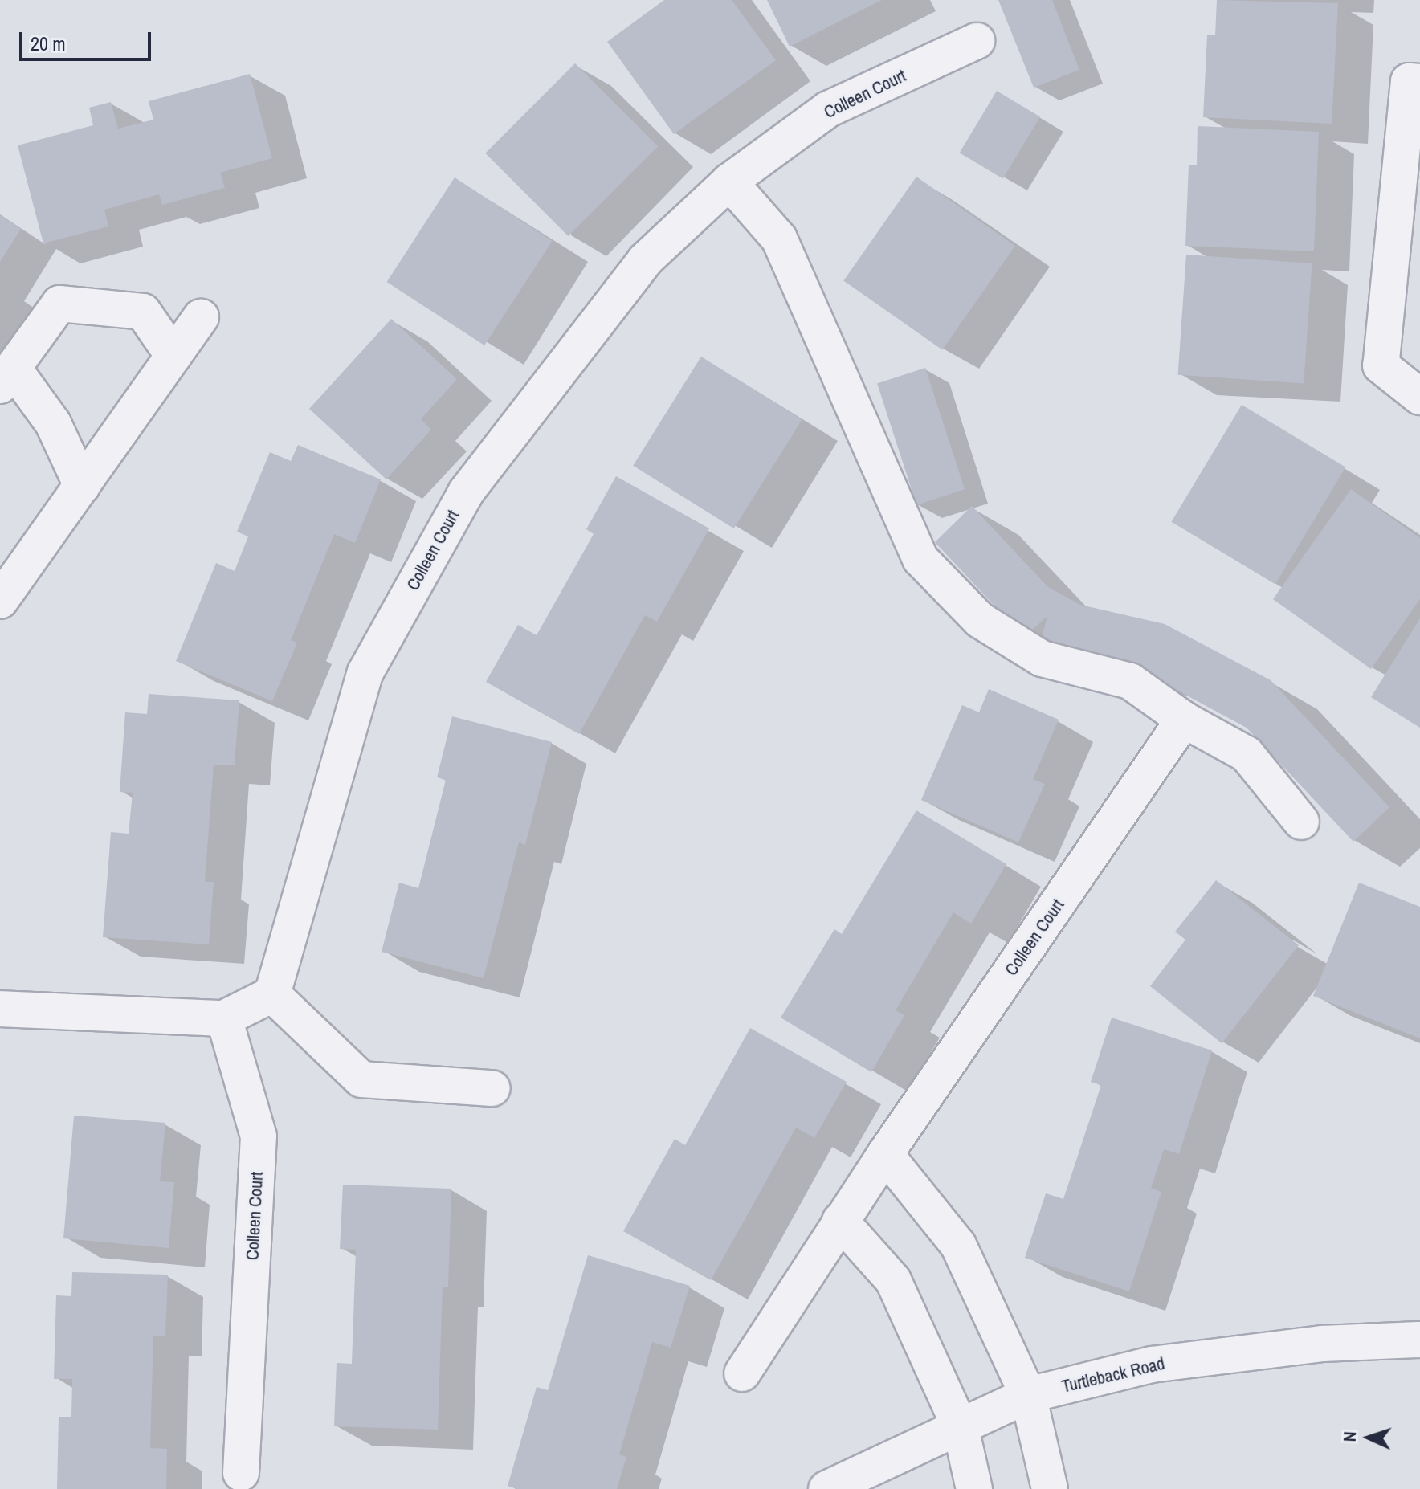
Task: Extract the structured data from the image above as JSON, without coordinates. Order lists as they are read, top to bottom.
{
  "streets": {
    "street": ["Colleen Court", "Turtleback Road"]
  },
  "scale_bar": "20 m",
  "north": "left"
}
